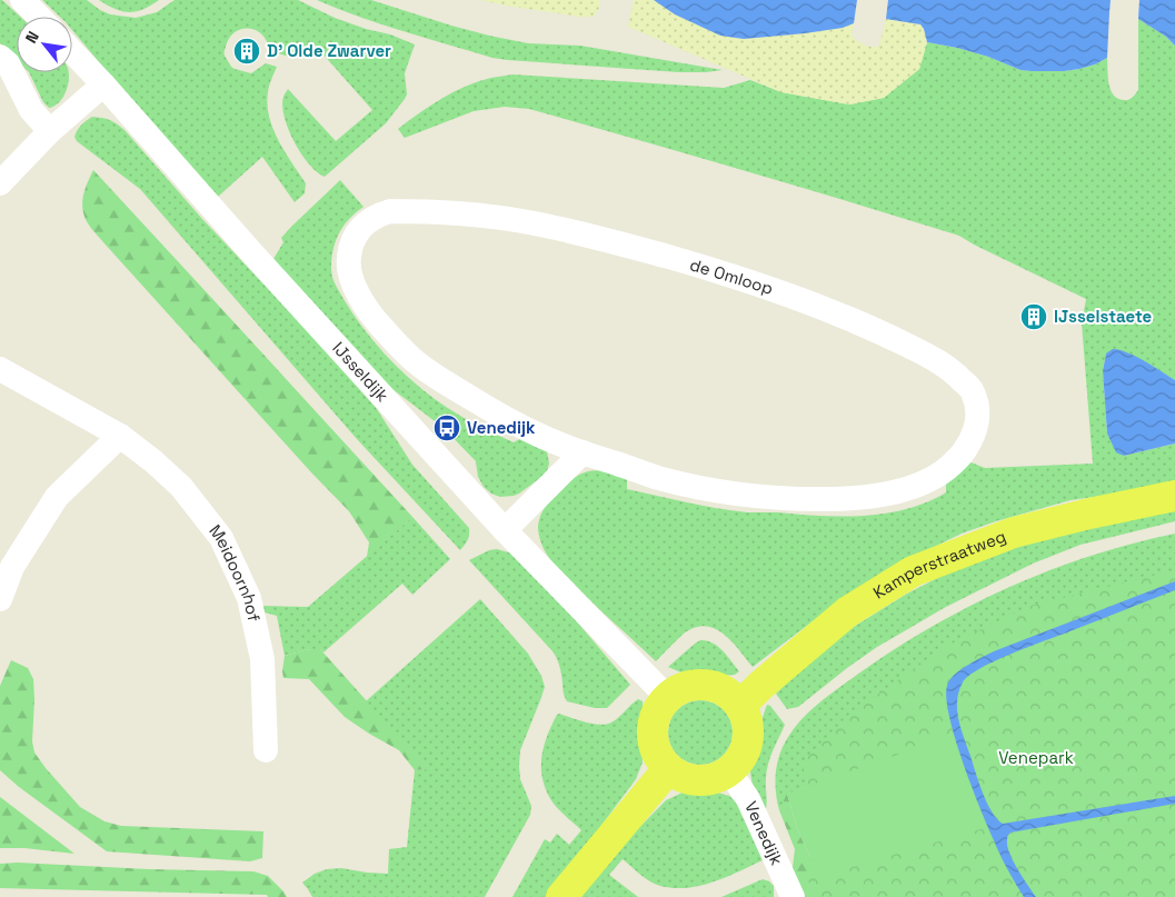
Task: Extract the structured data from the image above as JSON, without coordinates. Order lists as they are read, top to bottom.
{
  "streets": {
    "main road": ["Kamperstraatweg"],
    "street": [
      "de Omloop",
      "IJsseldijk",
      "Meidoornhof",
      "Venedijk"
    ]
  },
  "crossings": [
    ["IJsseldijk", "Kamperstraatweg"],
    ["IJsseldijk", "Venedijk"],
    ["Kamperstraatweg", "Venedijk"]
  ],
  "parks": ["Venepark"],
  "places": {
    "building": ["D' Olde Zwarver", "IJsselstaete"],
    "bus stop": ["Venedijk"]
  },
  "north": "top left"
}
